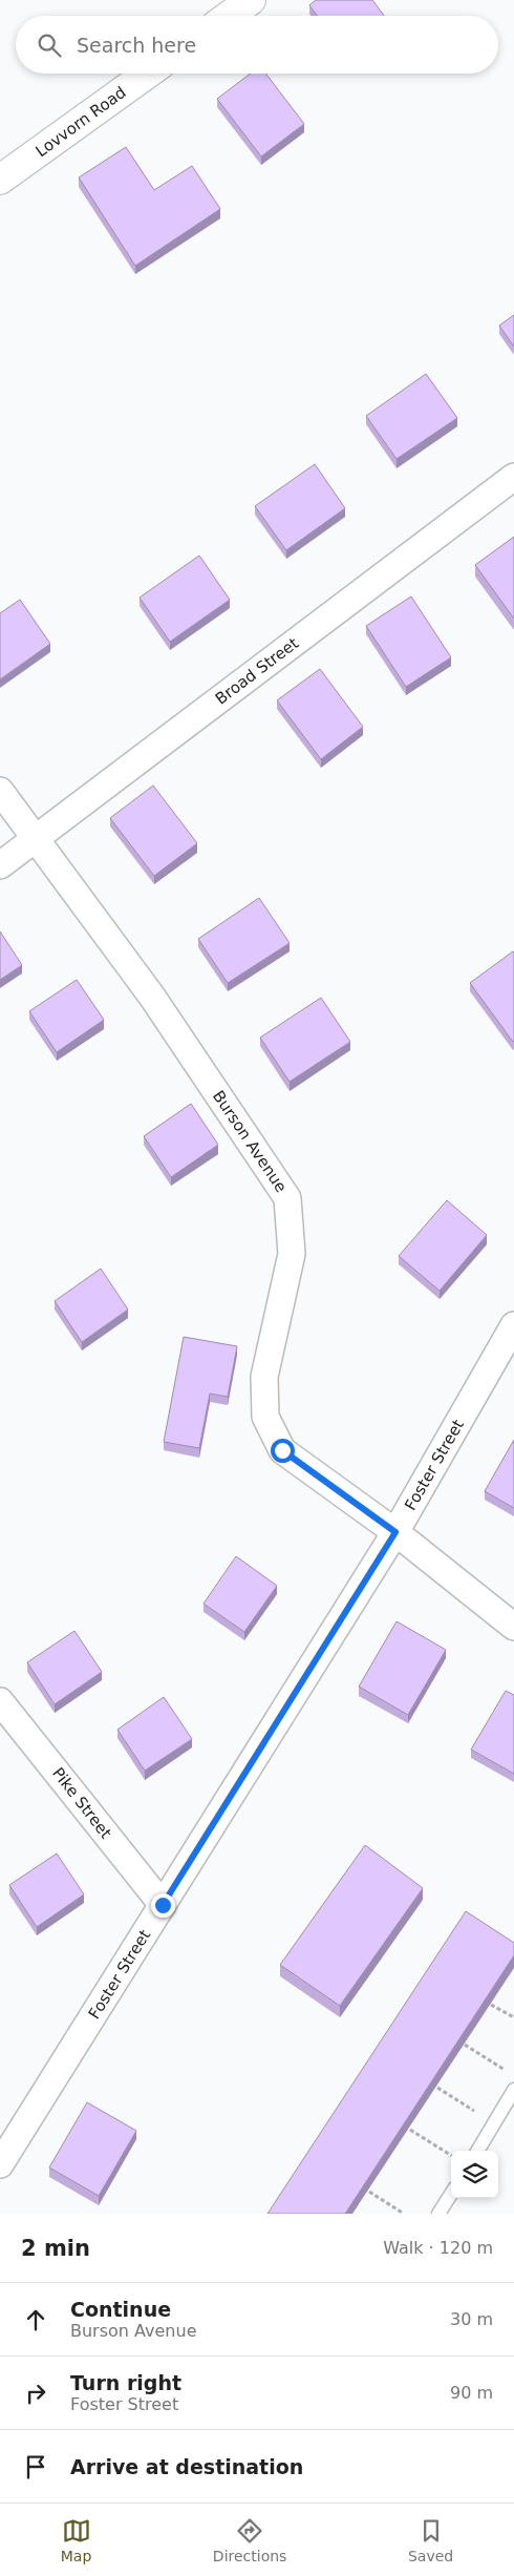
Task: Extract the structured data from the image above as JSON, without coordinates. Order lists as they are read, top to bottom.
{
  "streets": {
    "street": [
      "Lovvorn Road",
      "Broad Street",
      "Burson Avenue",
      "Foster Street",
      "Pike Street"
    ]
  },
  "crossings": [
    ["Broad Street", "Burson Avenue"],
    ["Burson Avenue", "Foster Street"],
    ["Foster Street", "Pike Street"]
  ],
  "page": {
    "search": "Search here",
    "heading": ["2 min", "Walk · 120 m"],
    "list": [
      ["Continue", "Burson Avenue", "30 m"],
      ["Turn right", "Foster Street", "90 m"],
      "Arrive at destination"
    ],
    "nav": ["Map", "Directions", "Saved"]
  }
}
